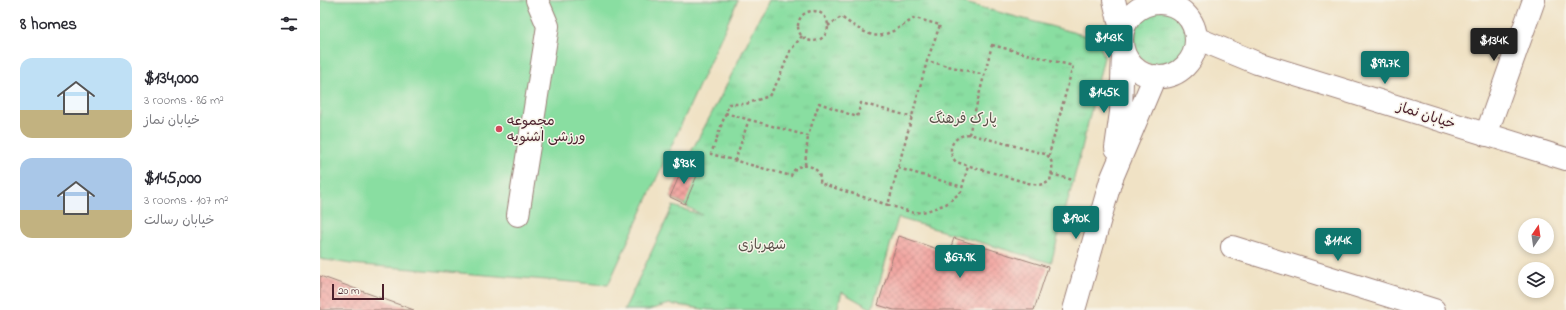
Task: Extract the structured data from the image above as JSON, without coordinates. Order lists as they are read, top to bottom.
{
  "streets": {
    "street": ["خیابان نماز"]
  },
  "parks": ["پارک فرهنگ", "شهربازی"],
  "places": ["مجموعه ورزشی اشنویه"],
  "scale_bar": "20 m",
  "north": "top",
  "page": {
    "heading": "8 homes",
    "price": [
      "$143K",
      "$134K",
      "$99.7K",
      "$145K",
      "$93K",
      "$190K",
      "$114K",
      "$67.9K"
    ],
    "list": [
      {
        "name": "$134,000",
        "note": "3 rooms · 86 m² · خیابان نماز"
      },
      {
        "name": "$145,000",
        "note": "3 rooms · 107 m² · خیابان رسالت"
      }
    ],
    "scale": "20 m"
  }
}
